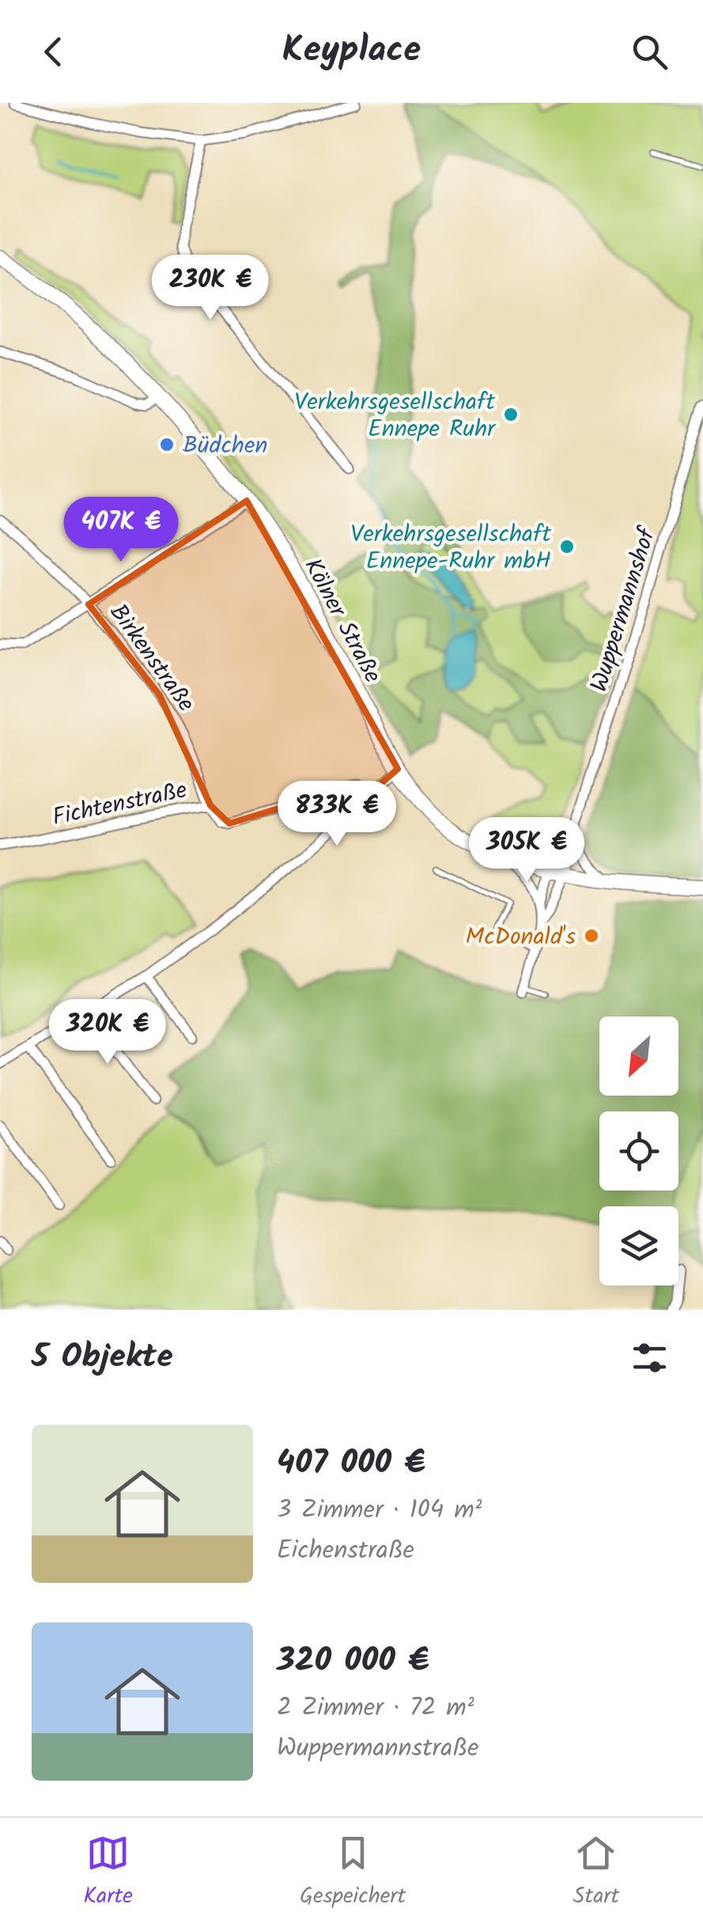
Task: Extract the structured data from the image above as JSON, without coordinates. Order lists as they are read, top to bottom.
{
  "streets": {
    "main road": ["Kölner Straße"],
    "street": ["Wuppermannshof", "Birkenstraße", "Fichtenstraße"]
  },
  "crossings": [
    ["Wuppermannshof", "Kölner Straße"],
    ["Birkenstraße", "Fichtenstraße"]
  ],
  "places": [
    "Verkehrsgesellschaft Ennepe Ruhr",
    "Büdchen",
    "Verkehrsgesellschaft Ennepe-Ruhr mbH",
    "McDonald's"
  ],
  "north": "bottom left",
  "page": {
    "header": "Keyplace",
    "price": [
      "230K €",
      "407K €",
      "833K €",
      "305K €",
      "320K €"
    ],
    "heading": "5 Objekte",
    "list": [
      {
        "name": "407 000 €",
        "note": "3 Zimmer · 104 m² · Eichenstraße"
      },
      {
        "name": "320 000 €",
        "note": "2 Zimmer · 72 m² · Wuppermannstraße"
      }
    ],
    "tabs": ["Karte", "Gespeichert", "Start"]
  }
}
